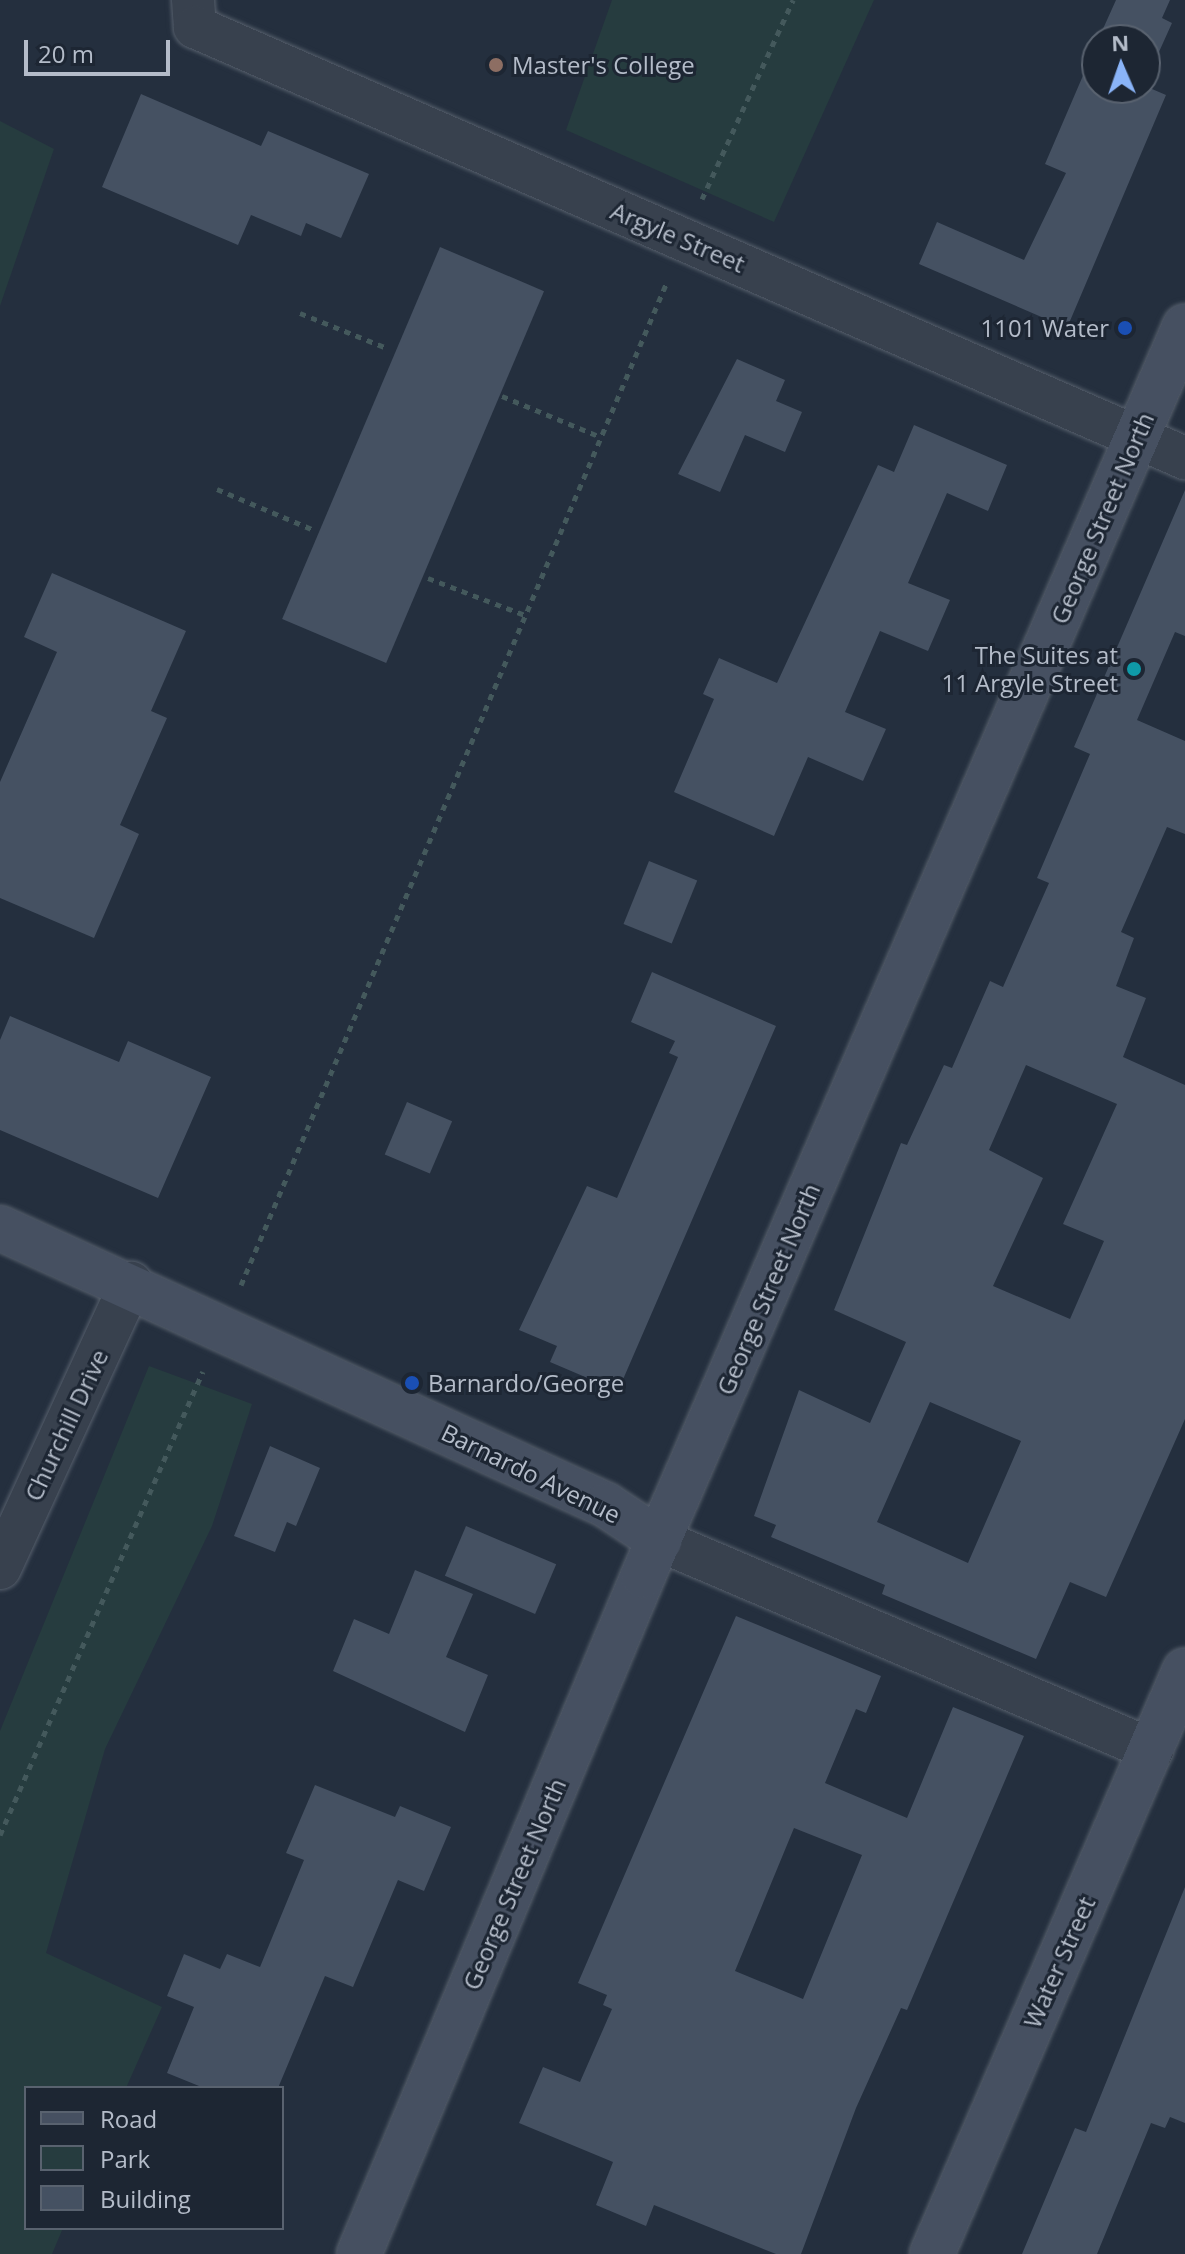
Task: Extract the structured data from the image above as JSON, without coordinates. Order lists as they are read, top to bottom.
{
  "streets": {
    "main road": ["George Street North", "Barnardo Avenue", "Water Street"],
    "street": ["Argyle Street", "Churchill Drive"]
  },
  "crossings": [
    ["Argyle Street", "George Street North"],
    ["George Street North", "Barnardo Avenue"],
    ["Churchill Drive", "Barnardo Avenue"],
    ["Barnardo Avenue", "Water Street"]
  ],
  "places": [
    "Master's College",
    "1101 Water",
    "The Suites at 11 Argyle Street",
    "Barnardo/George"
  ],
  "legend": ["Road", "Park", "Building"],
  "scale_bar": "20 m",
  "north": "top"
}
